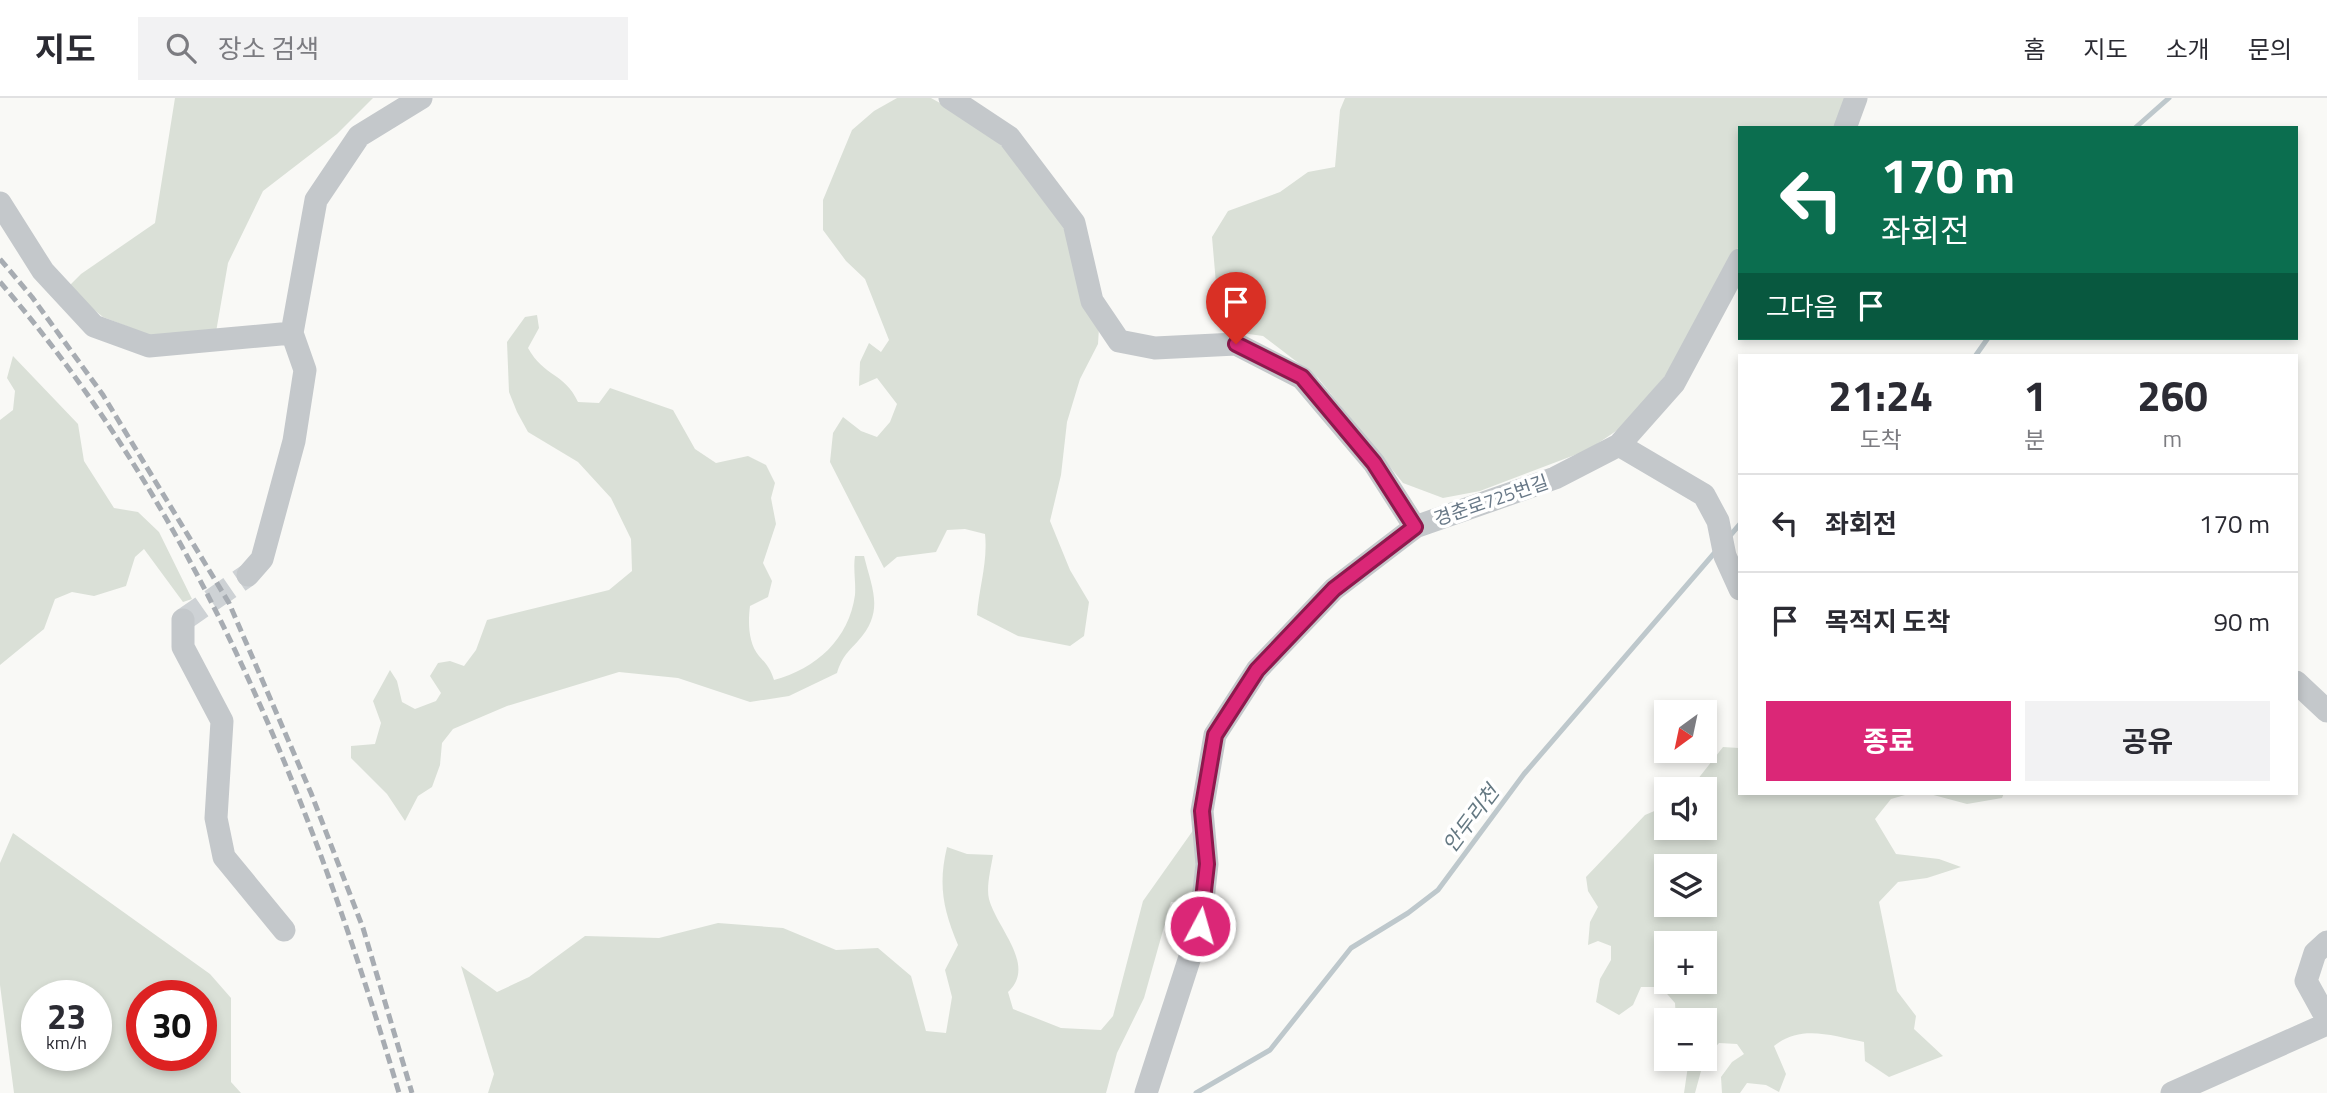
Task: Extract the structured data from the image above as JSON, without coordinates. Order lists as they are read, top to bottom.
{
  "streets": {
    "street": ["경춘로725번길"]
  },
  "water": ["안두리천"],
  "north": "bottom left",
  "page": {
    "header": "지도",
    "search": "장소 검색",
    "nav": [
      "홈",
      "지도",
      "소개",
      "문의"
    ],
    "turn": ["170 m", "좌회전"],
    "then": "그다음",
    "eta": [
      "21:24",
      "도착",
      "1",
      "분",
      "260",
      "m"
    ],
    "list": [
      {
        "name": "좌회전",
        "value": "170 m"
      },
      {
        "name": "목적지 도착",
        "value": "90 m"
      }
    ],
    "buttons": ["종료", "공유"],
    "map_buttons": ["+", "−"],
    "speed": "23 km/h",
    "limit": "30"
  }
}
